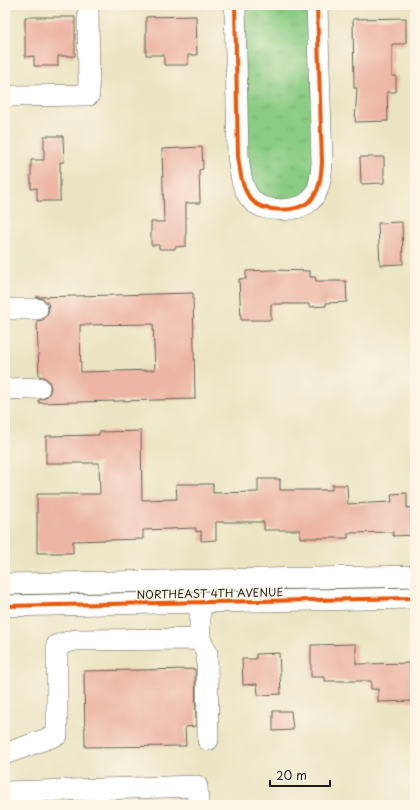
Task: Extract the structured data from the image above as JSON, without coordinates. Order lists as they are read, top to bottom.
{
  "streets": {
    "street": ["NORTHEAST 4TH AVENUE"]
  },
  "scale_bar": "20 m"
}
